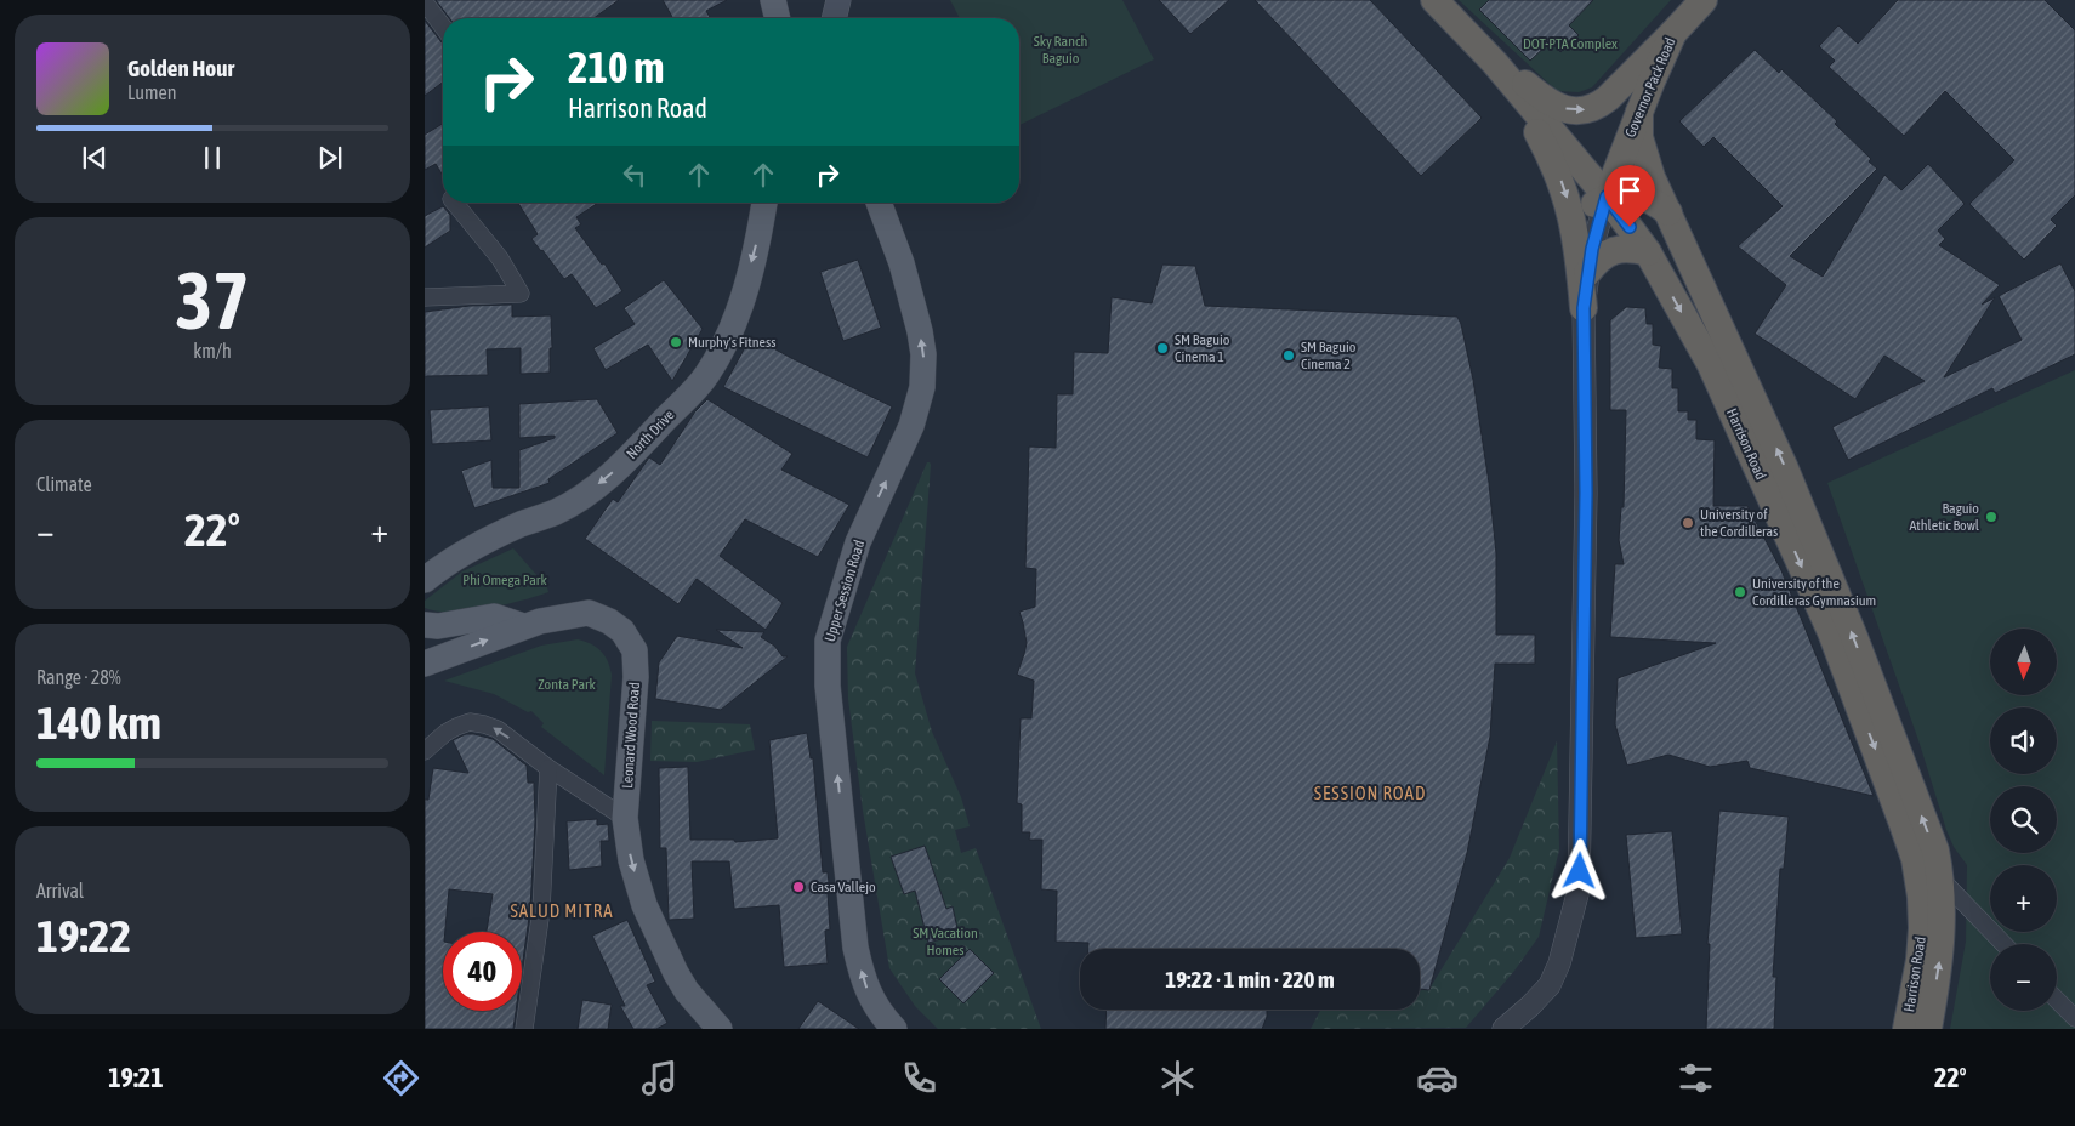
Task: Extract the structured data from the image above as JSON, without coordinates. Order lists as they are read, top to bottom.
{
  "streets": {
    "highway": ["Governor Pack Road", "Harrison Road"],
    "main road": ["North Drive", "Upper Session Road", "Leonard Wood Road"]
  },
  "crossings": [
    ["Governor Pack Road", "Harrison Road"]
  ],
  "one_way": ["North Drive", "Upper Session Road"],
  "districts": ["SESSION ROAD", "SALUD MITRA"],
  "parks": [
    "Sky Ranch Baguio",
    "DOT-PTA Complex",
    "Phi Omega Park",
    "Zonta Park",
    "SM Vacation Homes"
  ],
  "places": [
    "Murphy's Fitness",
    "SM Baguio Cinema 1",
    "SM Baguio Cinema 2",
    "Baguio Athletic Bowl",
    "University of the Cordilleras",
    "University of the Cordilleras Gymnasium",
    "Casa Vallejo"
  ],
  "north": "bottom",
  "page": {
    "turn": ["210 m", "Harrison Road"],
    "song": ["Golden Hour", "Lumen"],
    "tile": [
      ["37", "km/h"],
      "Climate",
      ["Range · 28%", "140 km"],
      ["Arrival", "19:22"]
    ],
    "heat": ["−", "22°", "+"],
    "map_buttons": ["+", "−"],
    "limit": "40",
    "trip": "19:22 · 1 min · 220 m",
    "tabs": ["19:21", "22°"]
  }
}
